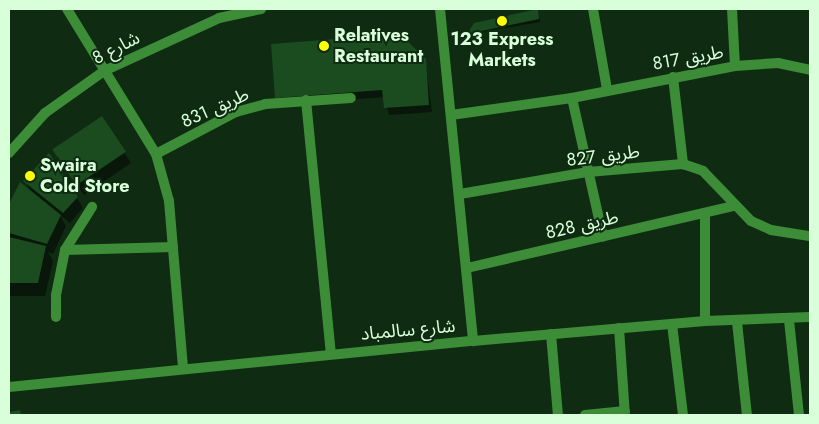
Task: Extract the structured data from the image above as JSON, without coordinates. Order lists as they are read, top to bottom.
{
  "streets": {
    "street": [
      "شارع 8",
      "طريق 817",
      "طريق 831",
      "طريق 827",
      "طريق 828",
      "شارع سالمباد"
    ]
  },
  "crossings": [
    ["طريق 827", "طريق 828"]
  ],
  "places": ["123 Express Markets", "Relatives Restaurant", "Swaira Cold Store"]
}
